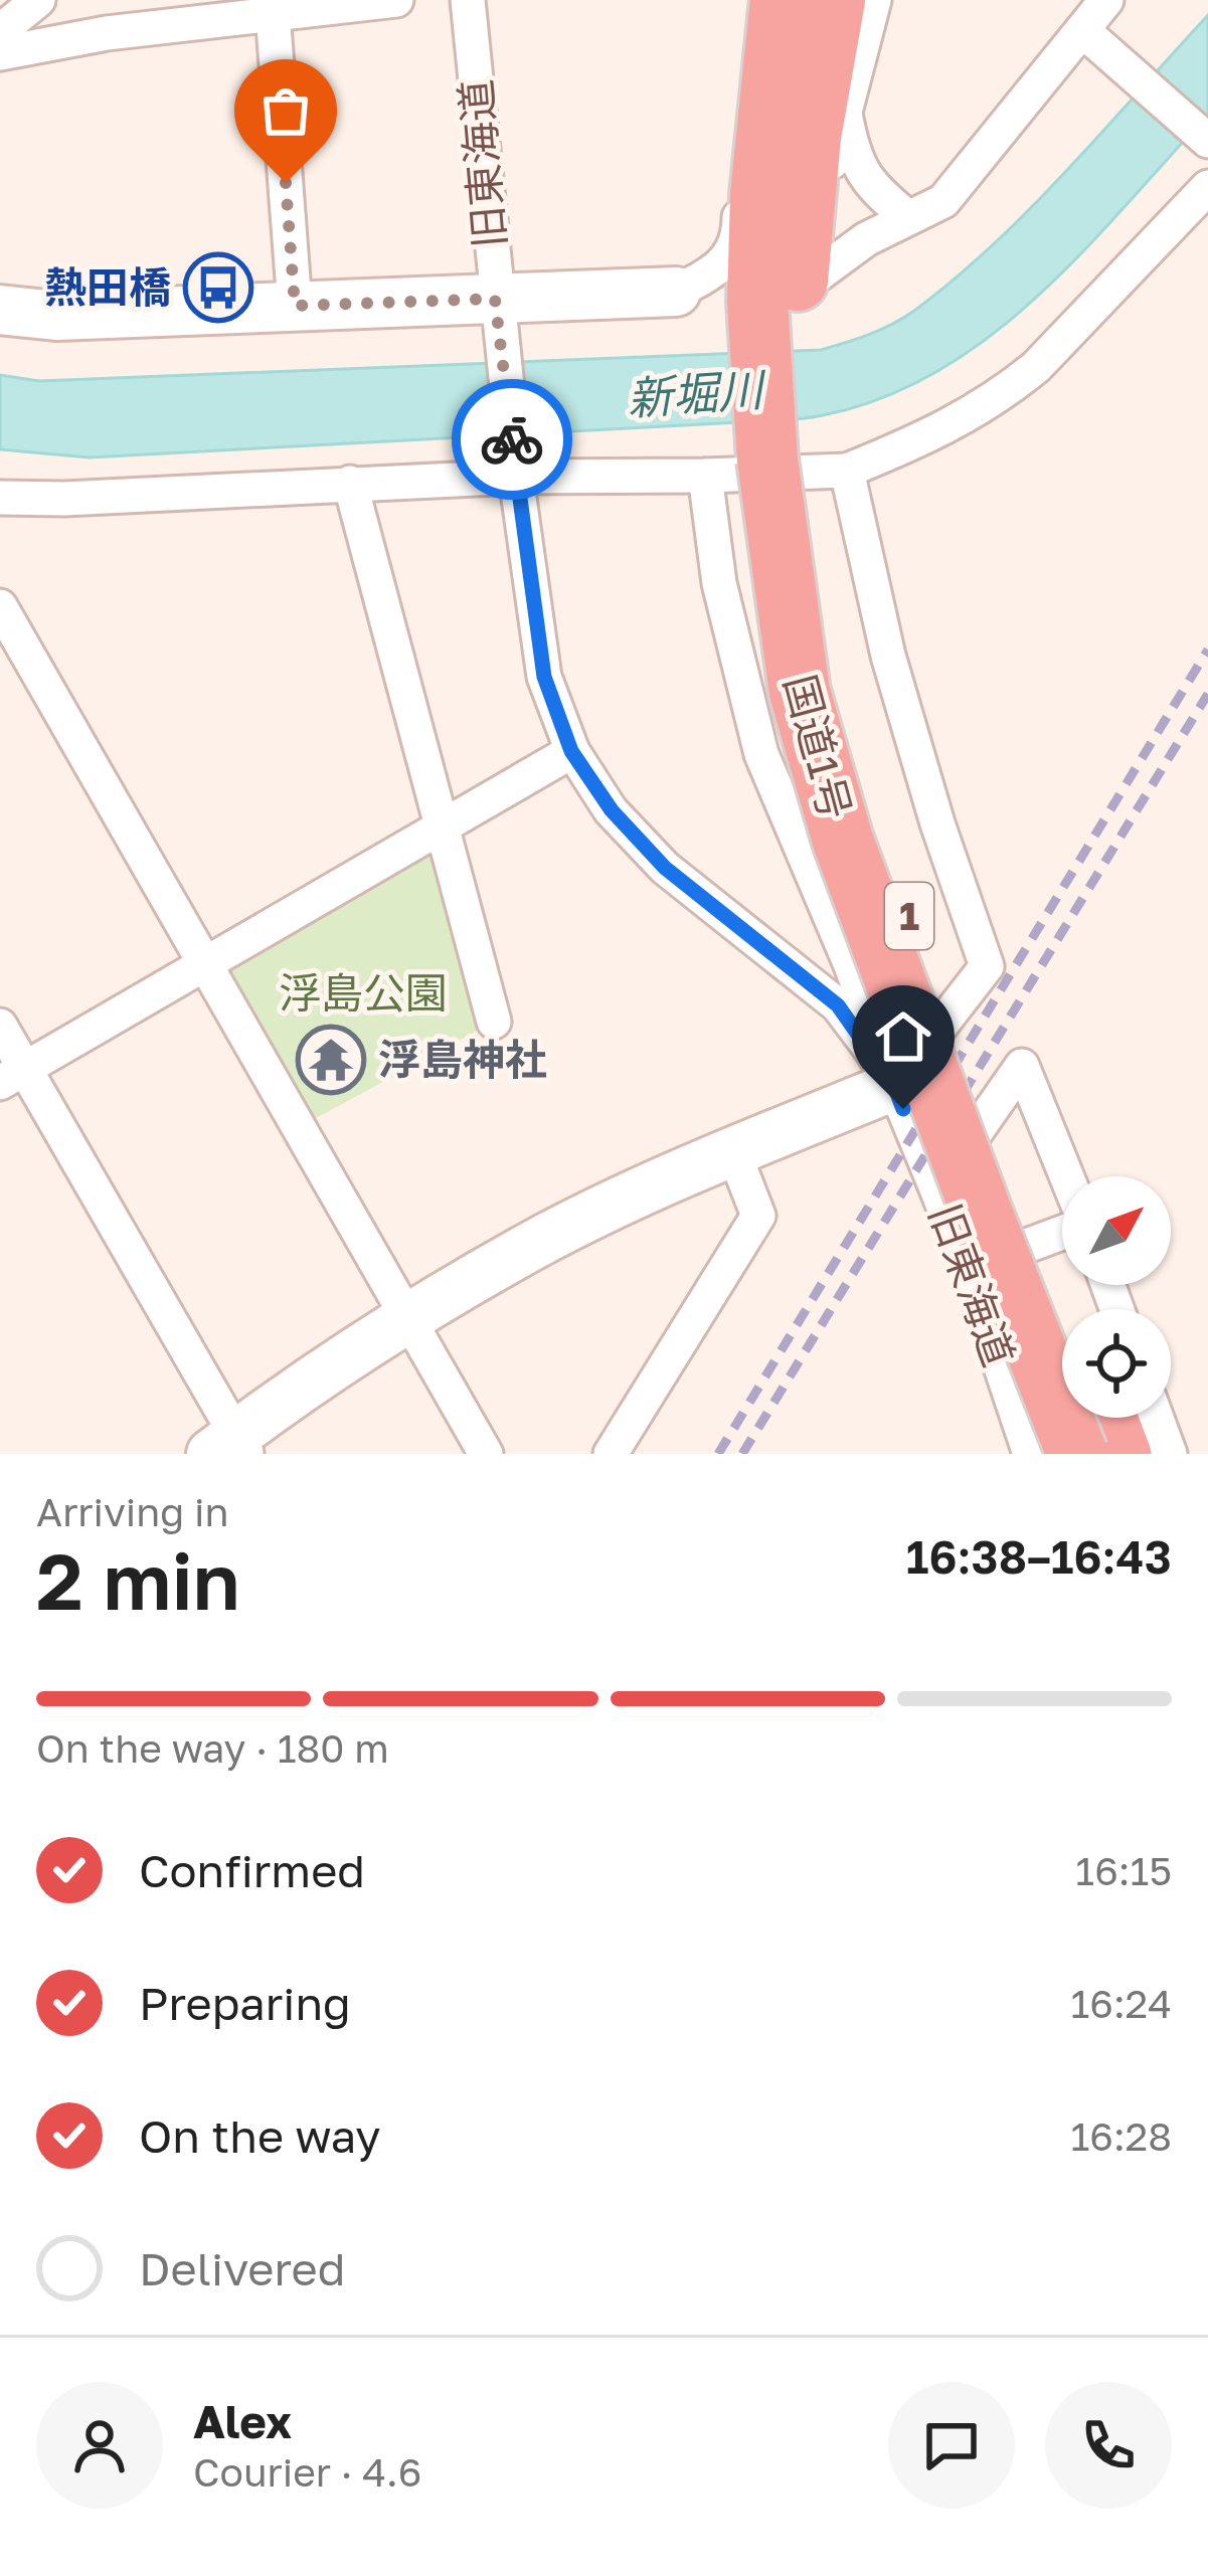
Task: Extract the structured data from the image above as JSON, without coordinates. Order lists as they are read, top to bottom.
{
  "streets": {
    "highway": ["国道1号", "1"],
    "street": ["旧東海道"]
  },
  "water": ["新堀川"],
  "parks": ["浮島公園"],
  "places": {
    "bus stop": ["熱田橋"],
    "temple": ["浮島神社"]
  },
  "north": "top right",
  "page": {
    "heading": ["2 min", "Arriving in", "16:38–16:43"],
    "panel": ["Alex", "Courier · 4.6"],
    "bar": "On the way · 180 m",
    "list": [
      ["Confirmed", "16:15"],
      ["Preparing", "16:24"],
      ["On the way", "16:28"],
      "Delivered"
    ]
  }
}
